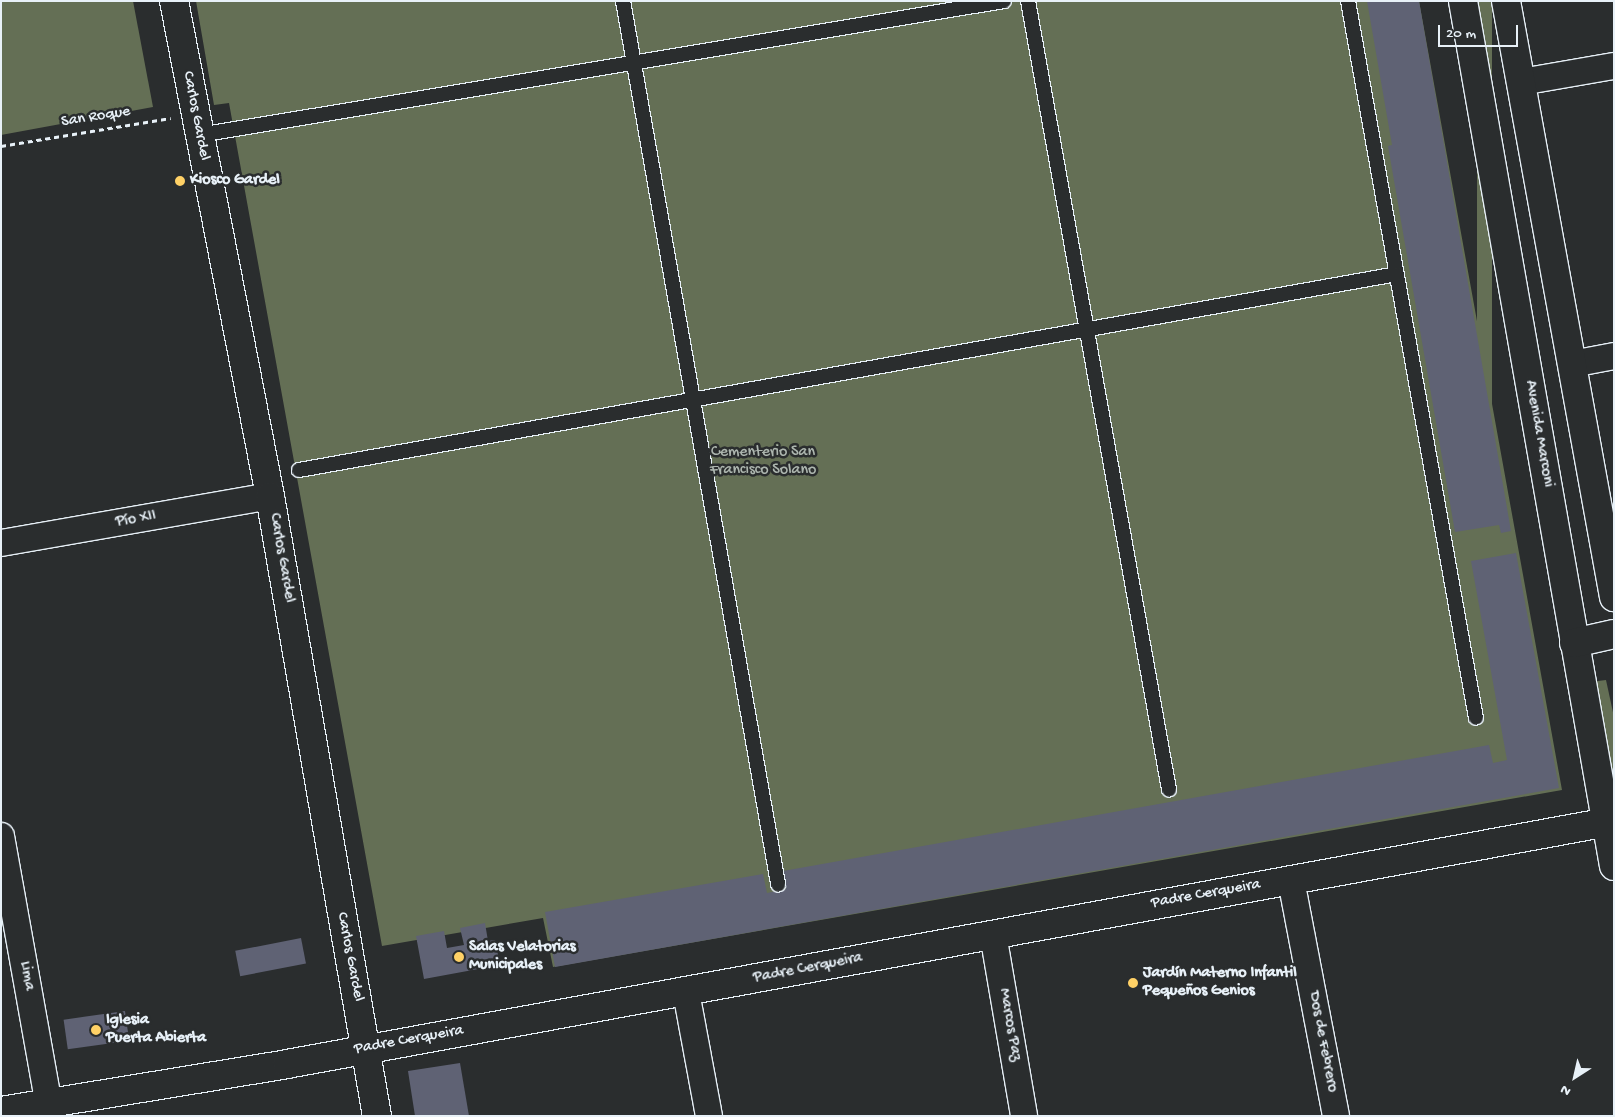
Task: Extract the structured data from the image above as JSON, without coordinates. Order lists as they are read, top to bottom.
{
  "streets": {
    "street": [
      "Carlos Gardel",
      "Avenida Marconi",
      "Pío XII",
      "Padre Cerqueira",
      "Lima",
      "Marcos Paz",
      "Dos de Febrero"
    ],
    "path": ["San Roque"]
  },
  "crossings": [
    ["Carlos Gardel", "San Roque"],
    ["Carlos Gardel", "Pío XII"],
    ["Carlos Gardel", "Padre Cerqueira"],
    ["Avenida Marconi", "Padre Cerqueira"],
    ["Padre Cerqueira", "Lima"],
    ["Padre Cerqueira", "Marcos Paz"],
    ["Padre Cerqueira", "Dos de Febrero"]
  ],
  "parks": ["Cementerio San Francisco Solano"],
  "places": [
    "Kiosco Gardel",
    "Salas Velatorias Municipales",
    "Jardín Materno Infantil Pequeños Genios",
    "Iglesia Puerta Abierta"
  ],
  "scale_bar": "20 m",
  "north": "bottom left"
}
